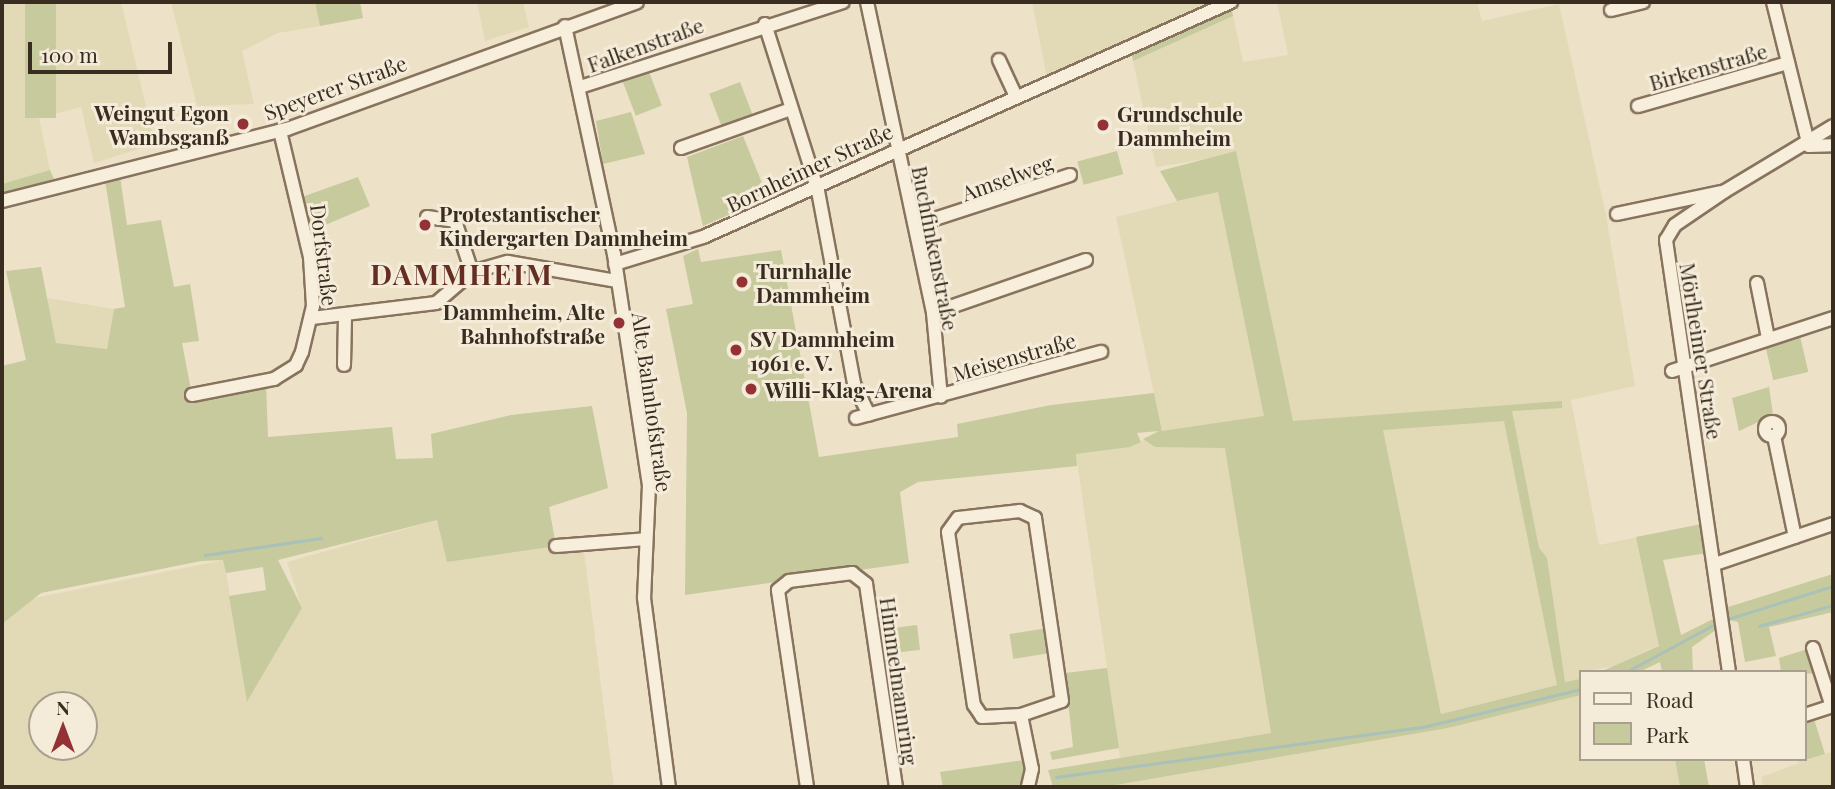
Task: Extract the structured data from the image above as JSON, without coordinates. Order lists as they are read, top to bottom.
{
  "streets": {
    "street": [
      "Falkenstraße",
      "Birkenstraße",
      "Speyerer Straße",
      "Bornheimer Straße",
      "Amselweg",
      "Buchfinkenstraße",
      "Dorfstraße",
      "Mörlheimer Straße",
      "Meisenstraße",
      "Alte Bahnhofstraße",
      "Himmelmannring"
    ]
  },
  "crossings": [
    ["Falkenstraße", "Alte Bahnhofstraße"],
    ["Birkenstraße", "Mörlheimer Straße"],
    ["Speyerer Straße", "Dorfstraße"],
    ["Speyerer Straße", "Alte Bahnhofstraße"],
    ["Bornheimer Straße", "Buchfinkenstraße"],
    ["Bornheimer Straße", "Meisenstraße"],
    ["Bornheimer Straße", "Alte Bahnhofstraße"],
    ["Amselweg", "Buchfinkenstraße"],
    ["Buchfinkenstraße", "Meisenstraße"]
  ],
  "districts": ["DAMMHEIM"],
  "places": [
    "Weingut Egon Wambsganß",
    "Grundschule Dammheim",
    "Protestantischer Kindergarten Dammheim",
    "Turnhalle Dammheim",
    "Dammheim, Alte Bahnhofstraße",
    "SV Dammheim 1961 e. V.",
    "Willi-Klag-Arena"
  ],
  "legend": ["Road", "Park"],
  "scale_bar": "100 m",
  "north": "top"
}
